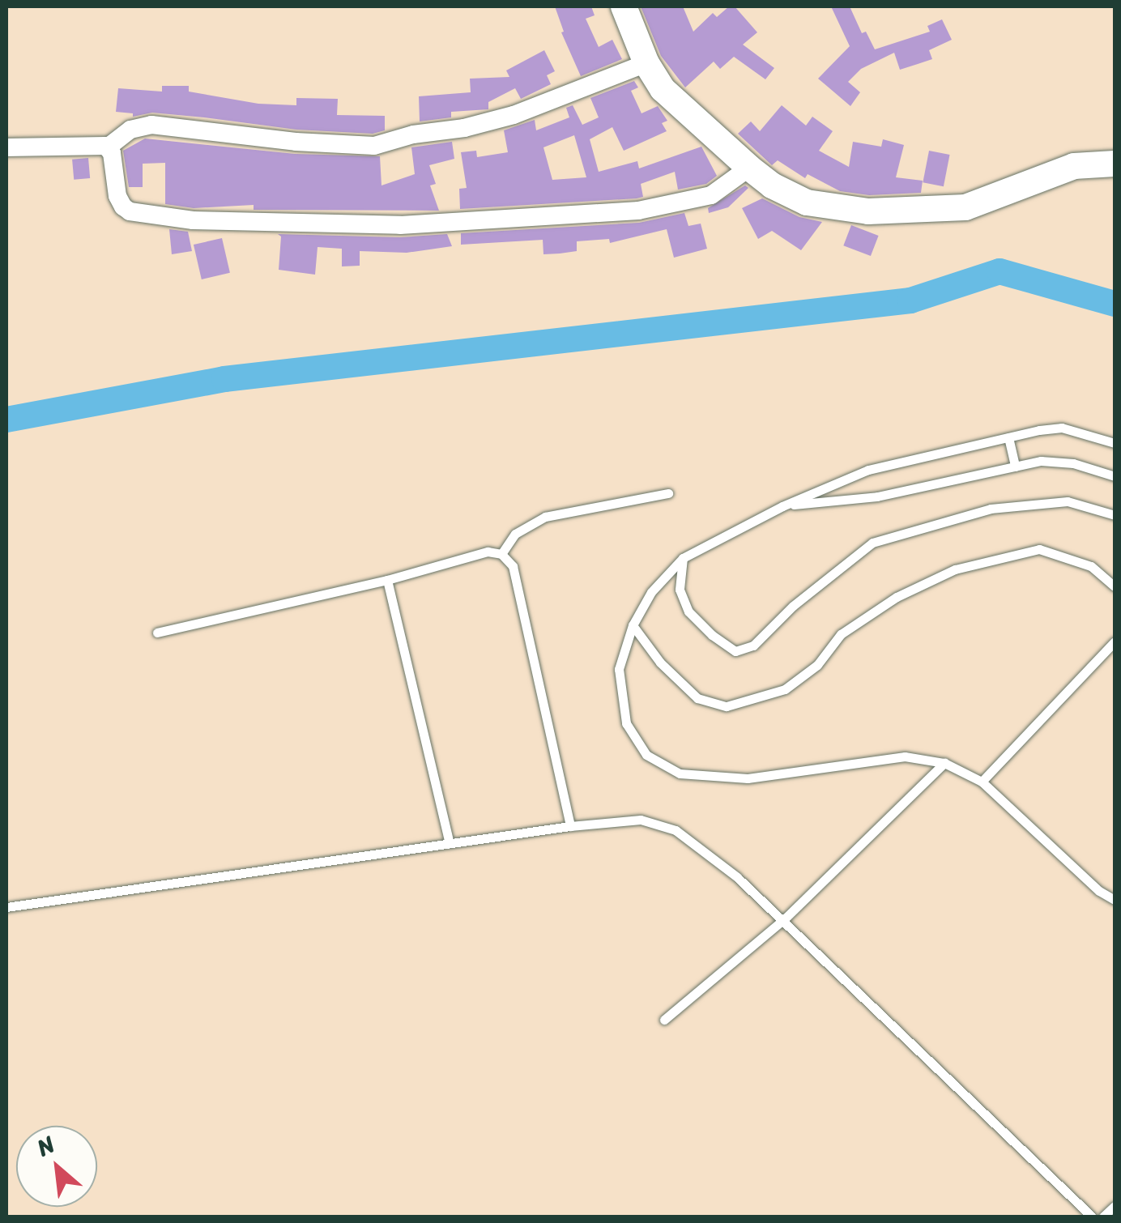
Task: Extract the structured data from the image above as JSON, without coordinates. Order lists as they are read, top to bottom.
{
  "north": "top left"
}
